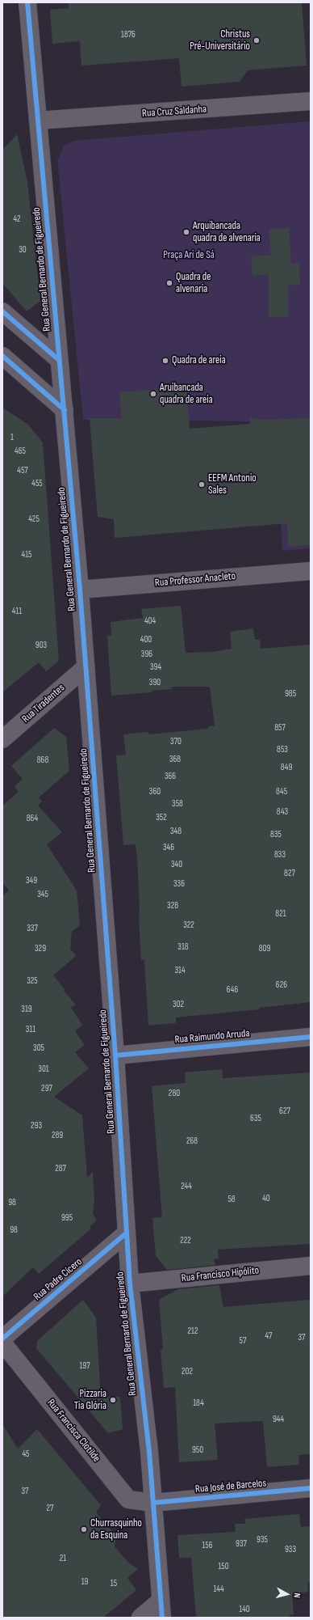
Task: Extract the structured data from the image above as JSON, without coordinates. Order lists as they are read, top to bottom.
{
  "streets": {
    "street": [
      "Rua Cruz Saldanha",
      "Rua General Bernardo de Figueiredo",
      "Rua Professor Anacleto",
      "Rua Tiradentes",
      "Rua Raimundo Arruda",
      "Rua Francisco Hipólito",
      "Rua Padre Cícero",
      "Rua Francisca Clotilde",
      "Rua José de Barcelos"
    ]
  },
  "crossings": [
    ["Rua Cruz Saldanha", "Rua General Bernardo de Figueiredo"],
    ["Rua General Bernardo de Figueiredo", "Rua Professor Anacleto"],
    ["Rua General Bernardo de Figueiredo", "Rua Tiradentes"],
    ["Rua General Bernardo de Figueiredo", "Rua Raimundo Arruda"],
    ["Rua General Bernardo de Figueiredo", "Rua Francisco Hipólito"],
    ["Rua General Bernardo de Figueiredo", "Rua Padre Cícero"],
    ["Rua General Bernardo de Figueiredo", "Rua Francisca Clotilde"],
    ["Rua General Bernardo de Figueiredo", "Rua José de Barcelos"],
    ["Rua Francisca Clotilde", "Rua José de Barcelos"]
  ],
  "parks": ["Praça Ari de Sá"],
  "places": [
    "Christus Pré-Universitário",
    "Arquibancada quadra de alvenaria",
    "Quadra de alvenaria",
    "Quadra de areia",
    "Aruibancada quadra de areia",
    "EEFM Antonio Sales",
    "Pizzaria Tia Glória",
    "Churrasquinho da Esquina"
  ],
  "house_numbers": [
    "1876",
    "42",
    "30",
    "1",
    "465",
    "457",
    "455",
    "425",
    "415",
    "411",
    "404",
    "400",
    "903",
    "396",
    "394",
    "390",
    "985",
    "857",
    "370",
    "853",
    "368",
    "868",
    "849",
    "366",
    "360",
    "845",
    "358",
    "843",
    "352",
    "864",
    "348",
    "835",
    "346",
    "833",
    "340",
    "827",
    "349",
    "336",
    "345",
    "328",
    "821",
    "322",
    "337",
    "318",
    "329",
    "809",
    "314",
    "325",
    "626",
    "646",
    "302",
    "319",
    "311",
    "305",
    "301",
    "297",
    "280",
    "627",
    "635",
    "293",
    "289",
    "268",
    "287",
    "244",
    "40",
    "58",
    "98",
    "995",
    "98",
    "222",
    "212",
    "47",
    "37",
    "57",
    "197",
    "202",
    "184",
    "944",
    "950",
    "45",
    "37",
    "27",
    "935",
    "937",
    "156",
    "933",
    "21",
    "150",
    "19",
    "15",
    "144",
    "140"
  ],
  "north": "right"
}
